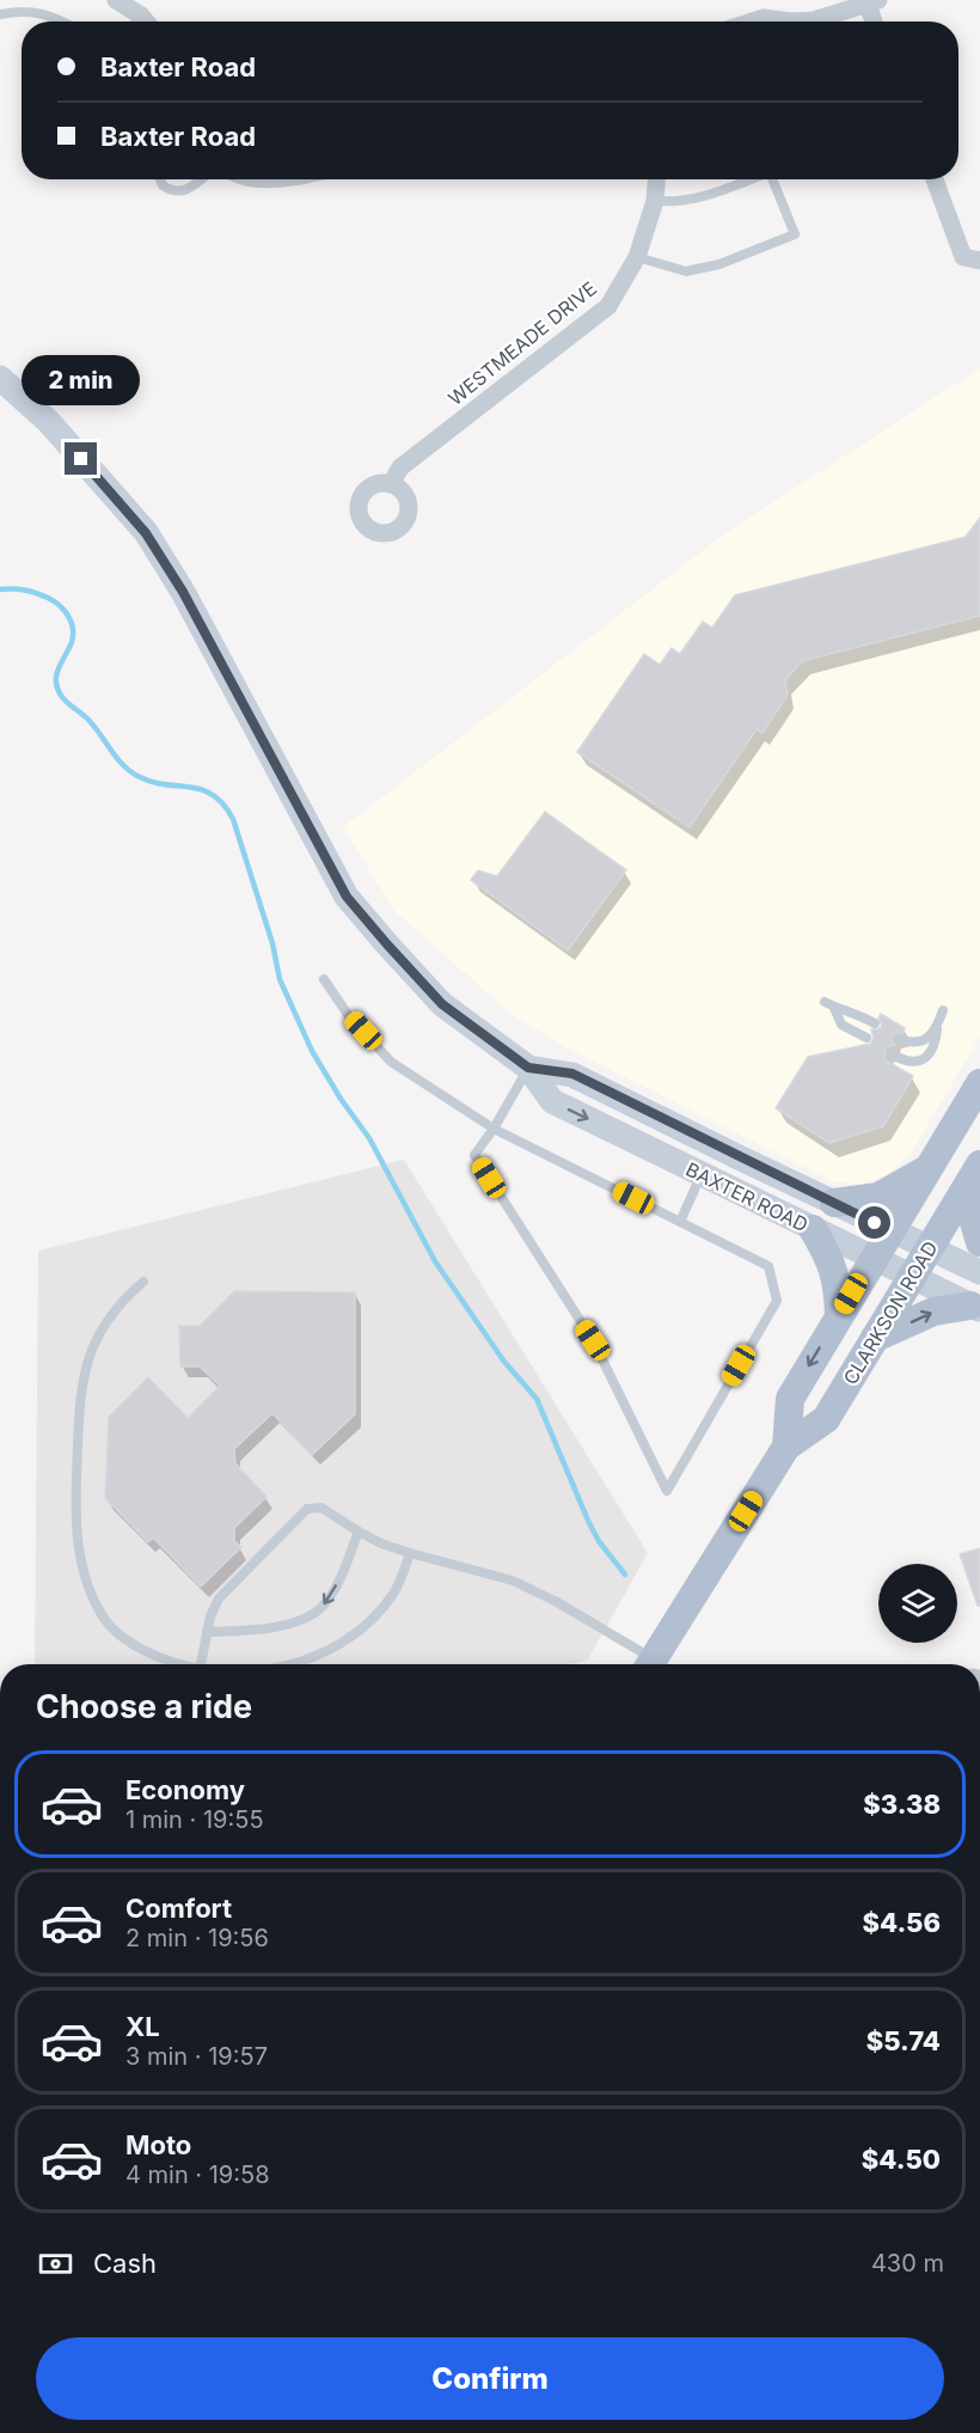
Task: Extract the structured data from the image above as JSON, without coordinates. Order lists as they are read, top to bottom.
{
  "streets": {
    "main road": ["BAXTER ROAD", "CLARKSON ROAD"],
    "street": ["WESTMEADE DRIVE"]
  },
  "crossings": [
    ["BAXTER ROAD", "CLARKSON ROAD"]
  ],
  "page": {
    "banner": ["Baxter Road", "Baxter Road"],
    "bubble": "2 min",
    "heading": "Choose a ride",
    "list": [
      {
        "name": "Economy",
        "note": "1 min · 19:55",
        "value": "$3.38"
      },
      {
        "name": "Comfort",
        "note": "2 min · 19:56",
        "value": "$4.56"
      },
      {
        "name": "XL",
        "note": "3 min · 19:57",
        "value": "$5.74"
      },
      {
        "name": "Moto",
        "note": "4 min · 19:58",
        "value": "$4.50"
      }
    ],
    "pay": ["Cash", "430 m"],
    "buttons": "Confirm"
  }
}
